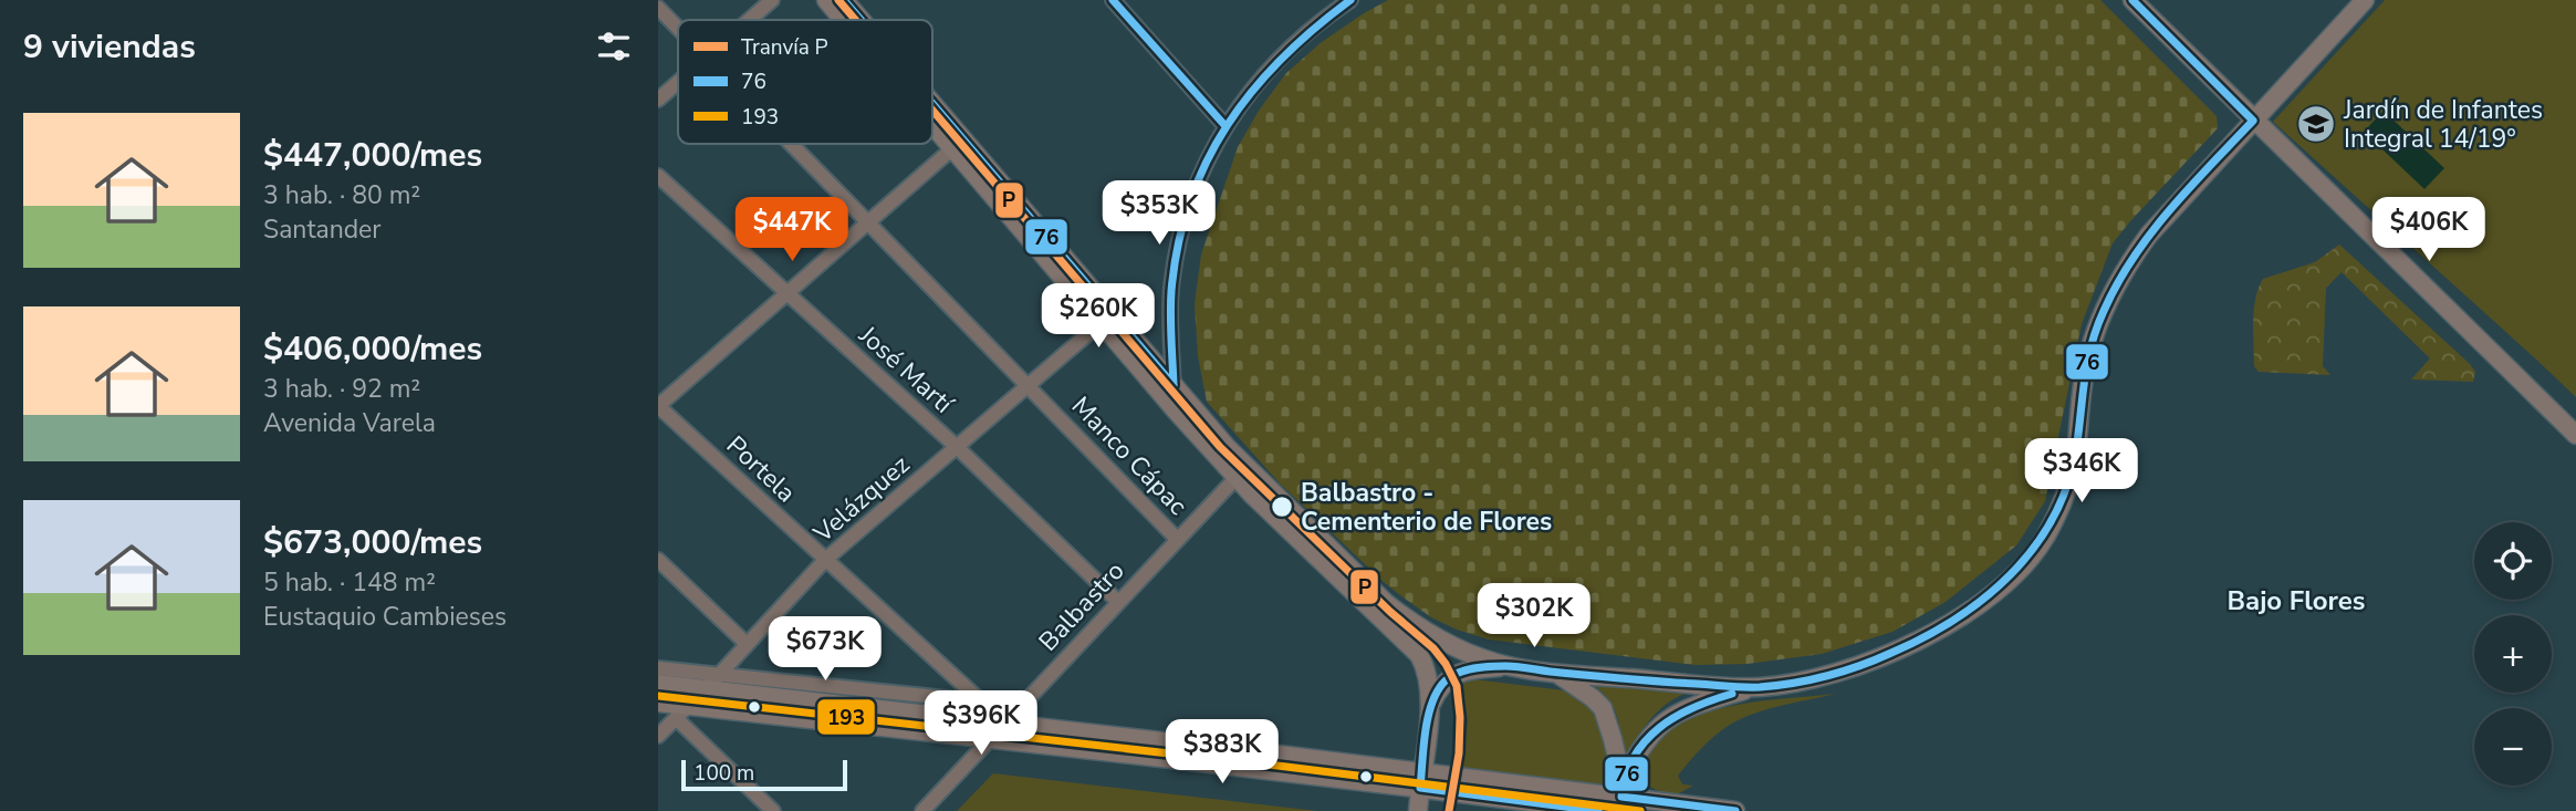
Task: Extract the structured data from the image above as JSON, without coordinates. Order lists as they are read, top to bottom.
{
  "streets": {
    "street": [
      "José Martí",
      "Manco Cápac",
      "Portela",
      "Velázquez",
      "Balbastro"
    ]
  },
  "crossings": [
    ["José Martí", "Velázquez"],
    ["José Martí", "Balbastro"],
    ["Manco Cápac", "Velázquez"],
    ["Manco Cápac", "Balbastro"],
    ["Portela", "Velázquez"],
    ["Portela", "Balbastro"]
  ],
  "districts": ["Bajo Flores"],
  "places": {
    "school or university": ["Jardín de Infantes Integral 14/19°"],
    "other": ["Balbastro - Cementerio de Flores"]
  },
  "lines": ["tram line P", "transit line 76", "transit line 193"],
  "legend": ["Tranvía P", "76", "193"],
  "scale_bar": "100 m",
  "page": {
    "heading": "9 viviendas",
    "list": [
      {
        "name": "$447,000/mes",
        "note": "3 hab. · 80 m² · Santander"
      },
      {
        "name": "$406,000/mes",
        "note": "3 hab. · 92 m² · Avenida Varela"
      },
      {
        "name": "$673,000/mes",
        "note": "5 hab. · 148 m² · Eustaquio Cambieses"
      }
    ],
    "price": [
      "$353K",
      "$447K",
      "$406K",
      "$260K",
      "$346K",
      "$302K",
      "$673K",
      "$396K",
      "$383K"
    ],
    "map_buttons": ["+", "−"],
    "scale": "100 m"
  }
}
